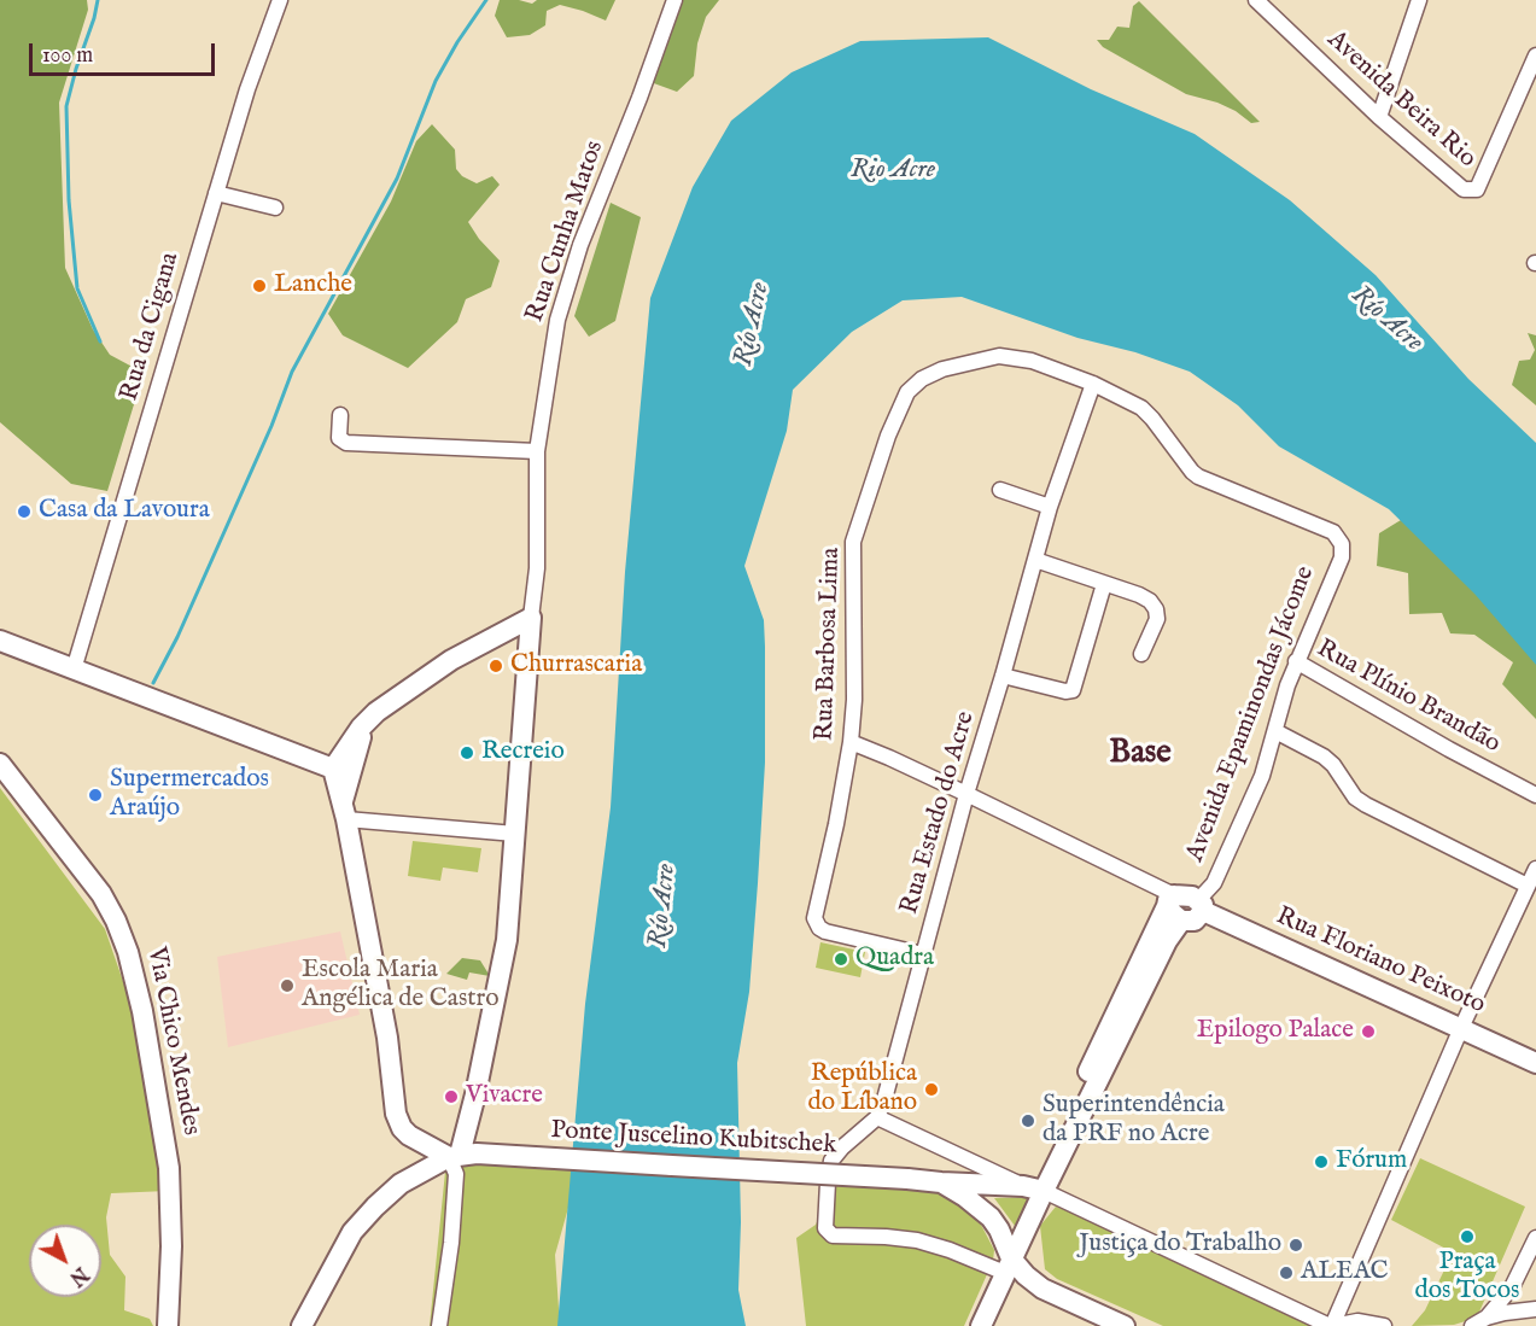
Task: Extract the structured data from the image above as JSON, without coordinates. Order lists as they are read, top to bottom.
{
  "streets": {
    "main road": ["Rua Floriano Peixoto", "Via Chico Mendes", "Ponte Juscelino Kubitschek"],
    "street": [
      "Avenida Beira Rio",
      "Rua Cunha Matos",
      "Rua da Cigana",
      "Rua Barbosa Lima",
      "Rua Plínio Brandão",
      "Avenida Epaminondas Jácome",
      "Rua Estado do Acre"
    ]
  },
  "crossings": [
    ["Rua Barbosa Lima", "Avenida Epaminondas Jácome"],
    ["Rua Barbosa Lima", "Rua Estado do Acre"],
    ["Rua Barbosa Lima", "Rua Floriano Peixoto"],
    ["Rua Plínio Brandão", "Avenida Epaminondas Jácome"],
    ["Avenida Epaminondas Jácome", "Rua Floriano Peixoto"],
    ["Rua Estado do Acre", "Rua Floriano Peixoto"]
  ],
  "districts": ["Base"],
  "water": ["Rio Acre", "Río Acre"],
  "places": [
    "Lanche",
    "Casa da Lavoura",
    "Churrascaria",
    "Recreio",
    "Supermercados Araújo",
    "Quadra",
    "Escola Maria Angélica de Castro",
    "Epilogo Palace",
    "República do Líbano",
    "Vivacre",
    "Superintendência da PRF no Acre",
    "Fórum",
    "Praça dos Tocos",
    "Justiça do Trabalho",
    "ALEAC"
  ],
  "scale_bar": "100 m",
  "north": "bottom right"
}
